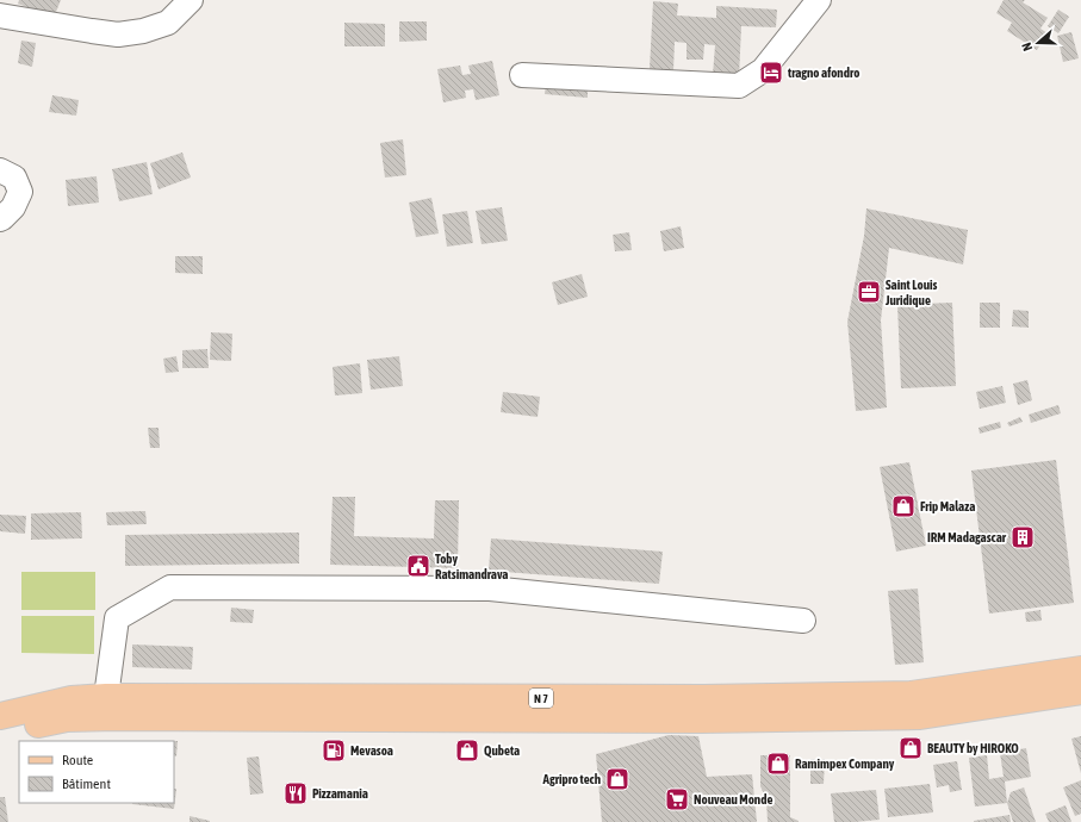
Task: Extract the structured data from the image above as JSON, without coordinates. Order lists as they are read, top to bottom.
{
  "streets": {
    "main road": ["N 7"]
  },
  "places": {
    "hotel": ["tragno afondro"],
    "office": ["Saint Louis Juridique"],
    "shop": [
      "Frip Malaza",
      "BEAUTY by HIROKO",
      "Qubeta",
      "Ramimpex Company",
      "Agripro tech"
    ],
    "building": ["IRM Madagascar"],
    "public building": ["Toby Ratsimandrava"],
    "fuel station": ["Mevasoa"],
    "restaurant": ["Pizzamania"],
    "supermarket": ["Nouveau Monde"]
  },
  "legend": ["Route", "Bâtiment"],
  "north": "left"
}
